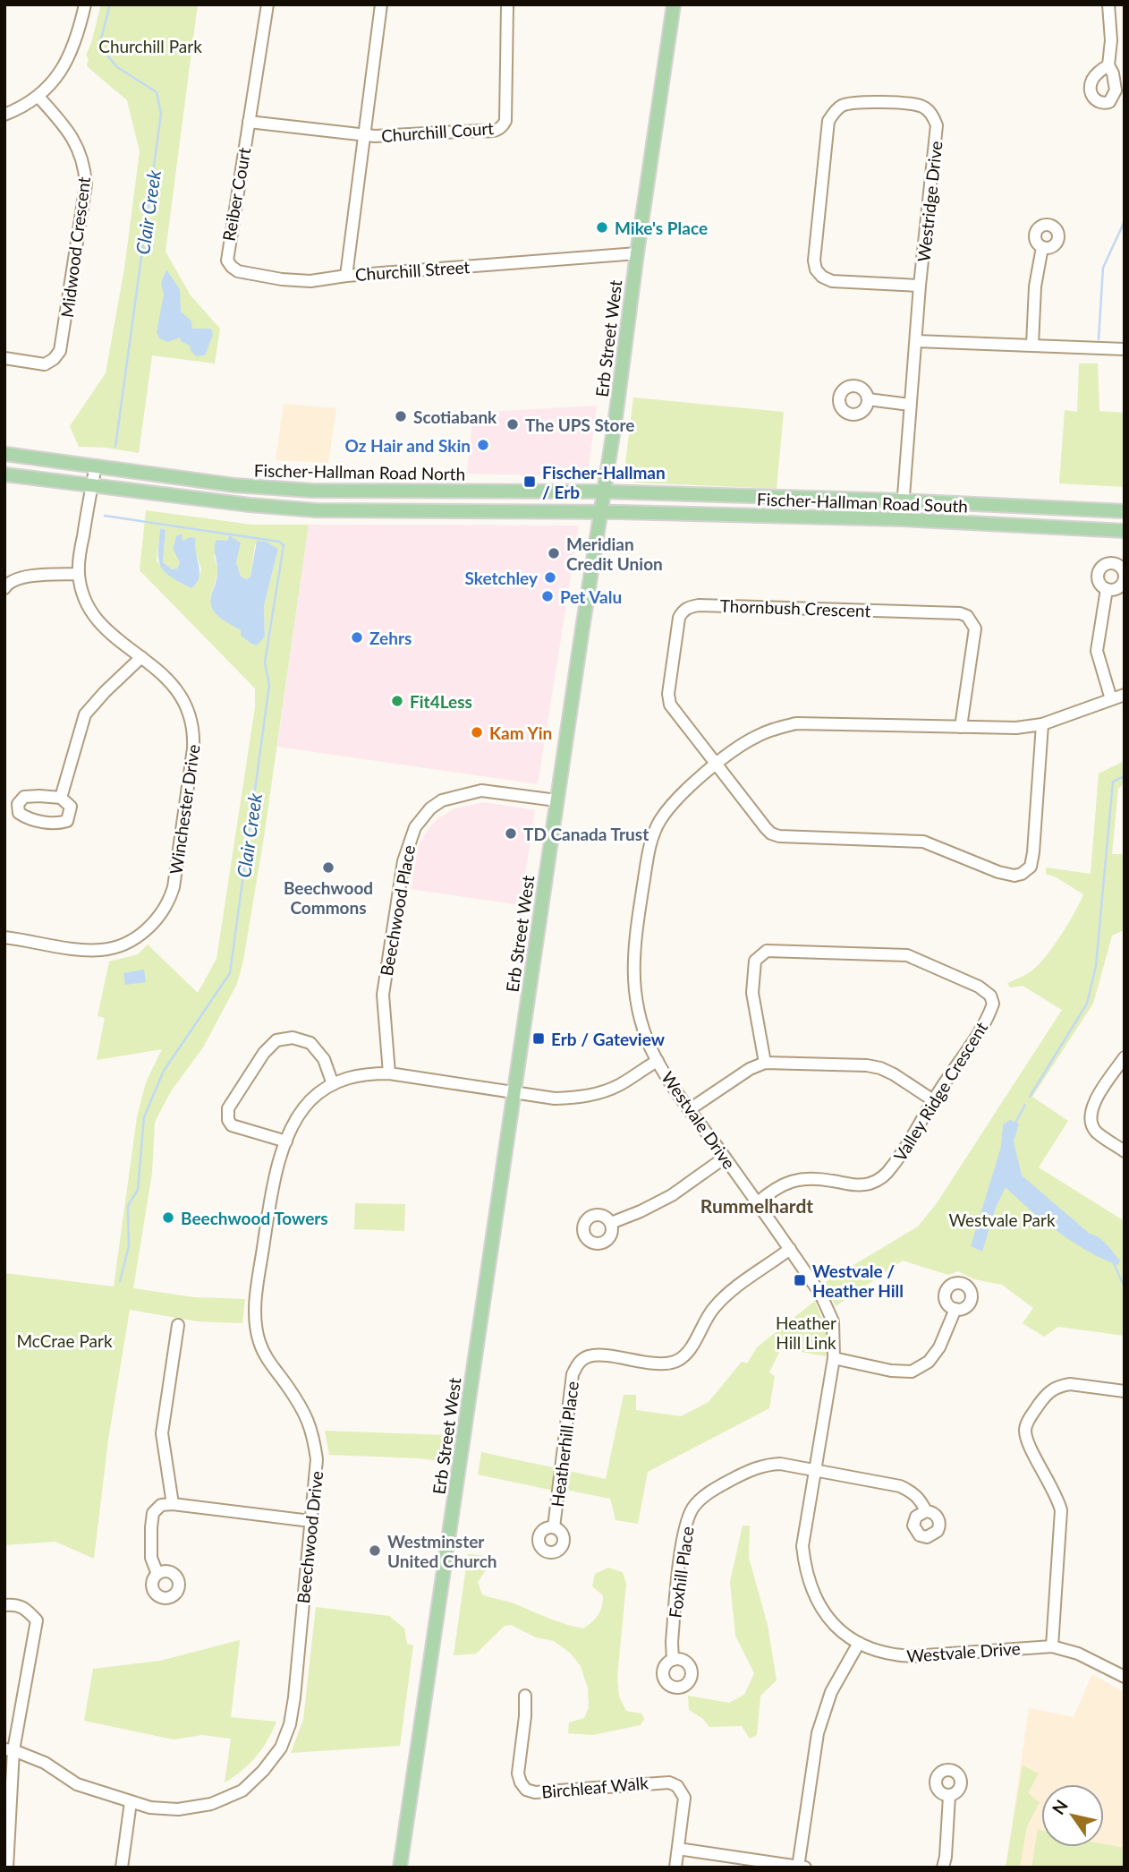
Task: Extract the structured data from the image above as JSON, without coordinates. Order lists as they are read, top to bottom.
{
  "streets": {
    "main road": ["Erb Street West", "Fischer-Hallman Road North", "Fischer-Hallman Road South"],
    "street": [
      "Churchill Court",
      "Reiber Court",
      "Westridge Drive",
      "Midwood Crescent",
      "Churchill Street",
      "Thornbush Crescent",
      "Winchester Drive",
      "Beechwood Place",
      "Valley Ridge Crescent",
      "Westvale Drive",
      "Heatherhill Place",
      "Beechwood Drive",
      "Foxhill Place",
      "Birchleaf Walk"
    ]
  },
  "crossings": [
    ["Churchill Court", "Churchill Street"],
    ["Reiber Court", "Churchill Street"],
    ["Westridge Drive", "Fischer-Hallman Road South"],
    ["Churchill Street", "Erb Street West"],
    ["Erb Street West", "Fischer-Hallman Road North"],
    ["Erb Street West", "Fischer-Hallman Road South"],
    ["Erb Street West", "Beechwood Place"],
    ["Erb Street West", "Beechwood Drive"],
    ["Fischer-Hallman Road North", "Fischer-Hallman Road South"],
    ["Fischer-Hallman Road North", "Winchester Drive"],
    ["Thornbush Crescent", "Westvale Drive"],
    ["Beechwood Place", "Beechwood Drive"],
    ["Valley Ridge Crescent", "Westvale Drive"],
    ["Westvale Drive", "Heatherhill Place"],
    ["Westvale Drive", "Beechwood Drive"],
    ["Westvale Drive", "Foxhill Place"]
  ],
  "districts": ["Rummelhardt"],
  "water": ["Clair Creek"],
  "parks": [
    "Churchill Park",
    "Westvale Park",
    "Heather Hill Link",
    "McCrae Park"
  ],
  "places": {
    "other": [
      "Mike's Place",
      "Scotiabank",
      "The UPS Store",
      "Oz Hair and Skin",
      "Meridian Credit Union",
      "Sketchley",
      "Pet Valu",
      "Zehrs",
      "Fit4Less",
      "Kam Yin",
      "TD Canada Trust",
      "Beechwood Commons",
      "Beechwood Towers",
      "Westminster United Church"
    ],
    "transit": ["Fischer-Hallman / Erb", "Erb / Gateview", "Westvale / Heather Hill"]
  },
  "north": "top left"
}
